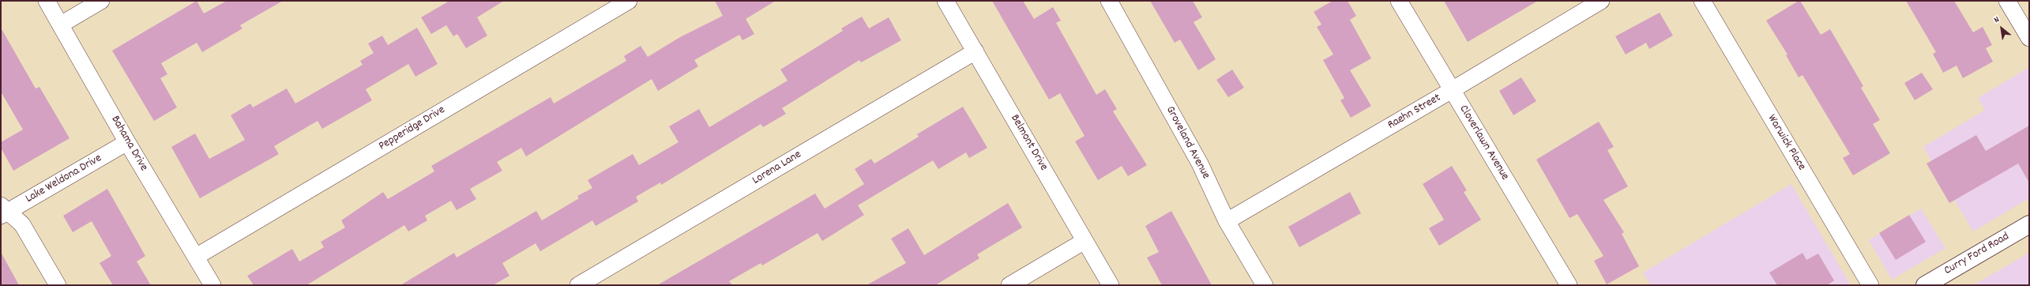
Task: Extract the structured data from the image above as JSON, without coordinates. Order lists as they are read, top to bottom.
{
  "streets": {
    "street": [
      "Raehn Street",
      "Pepperidge Drive",
      "Belmont Drive",
      "Groveland Avenue",
      "Cloverlawn Avenue",
      "Warwick Place",
      "Bahama Drive",
      "Lorena Lane",
      "Lake Weldona Drive",
      "Curry Ford Road"
    ]
  },
  "crossings": [
    ["Raehn Street", "Groveland Avenue"],
    ["Raehn Street", "Cloverlawn Avenue"],
    ["Pepperidge Drive", "Bahama Drive"],
    ["Belmont Drive", "Lorena Lane"],
    ["Bahama Drive", "Lake Weldona Drive"]
  ],
  "north": "top left"
}
